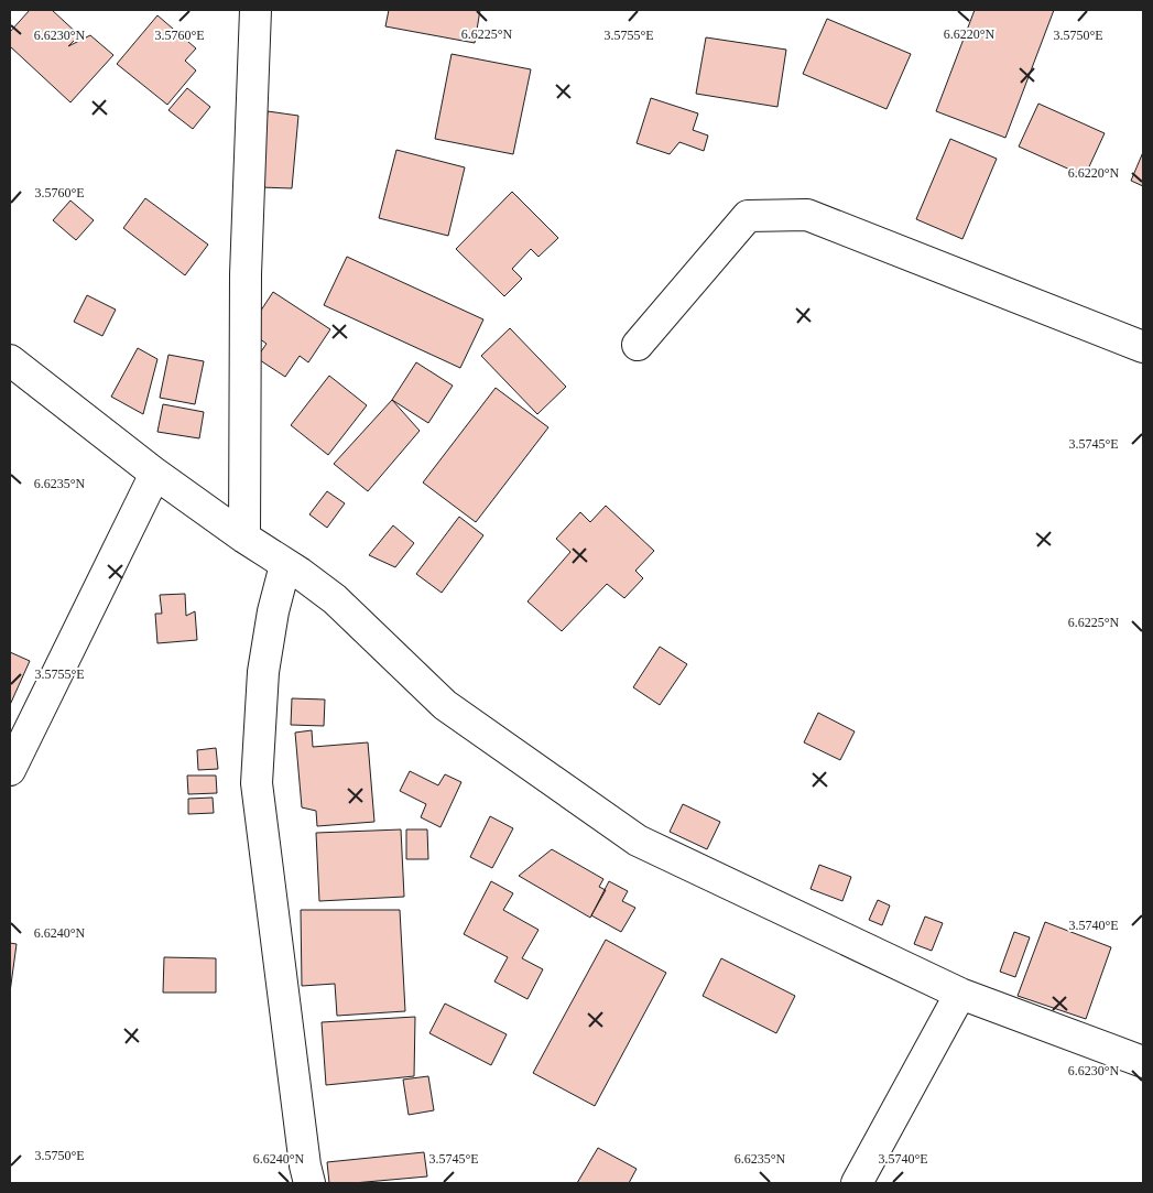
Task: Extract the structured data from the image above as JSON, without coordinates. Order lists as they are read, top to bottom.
{
  "coordinates": [
    "6.6225°N",
    "6.6220°N",
    "6.6230°N",
    "3.5750°E",
    "3.5760°E",
    "3.5755°E",
    "3.5745°E",
    "6.6235°N",
    "3.5740°E",
    "6.6240°N"
  ]
}
